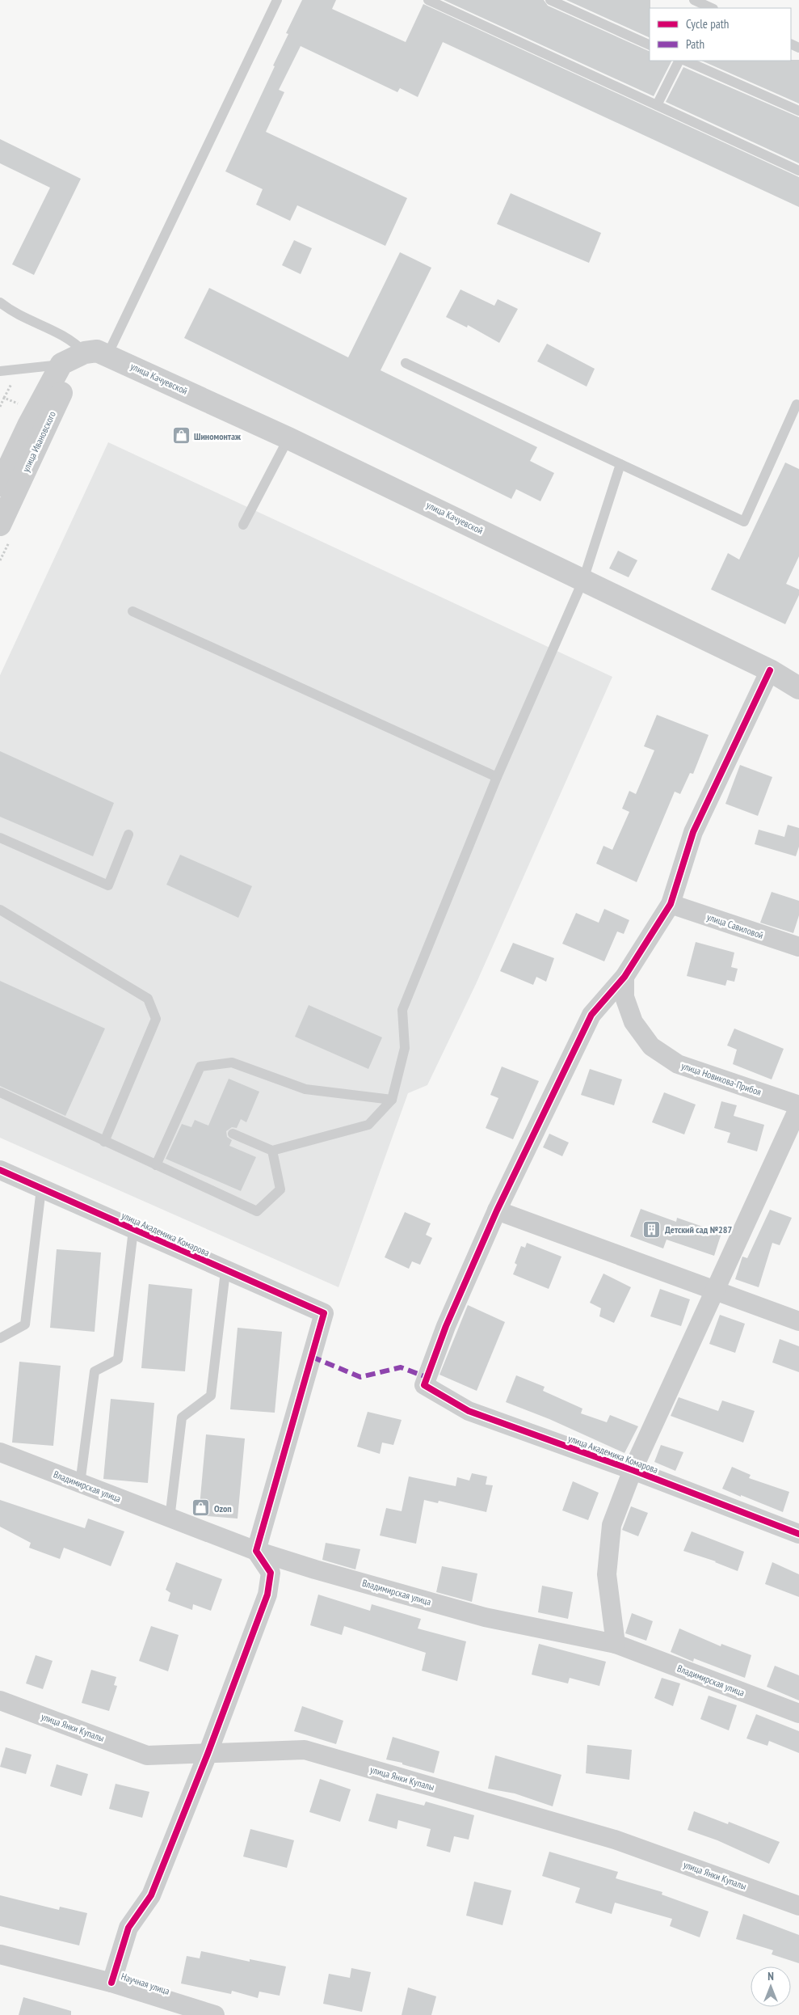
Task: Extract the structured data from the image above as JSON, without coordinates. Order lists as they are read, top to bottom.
{
  "streets": {
    "street": [
      "улица Качуевской",
      "улица Ивановского",
      "улица Савиловой",
      "улица Новикова-Прибоя",
      "улица Академика Комарова",
      "Владимирская улица",
      "улица Янки Купалы",
      "Научная улица"
    ]
  },
  "crossings": [
    ["улица Качуевской", "улица Ивановского"],
    ["улица Академика Комарова", "Владимирская улица"]
  ],
  "places": {
    "shop": ["Шиномонтаж", "Ozon"],
    "building": ["Детский сад №287"]
  },
  "legend": ["Cycle path", "Path"],
  "north": "top"
}
